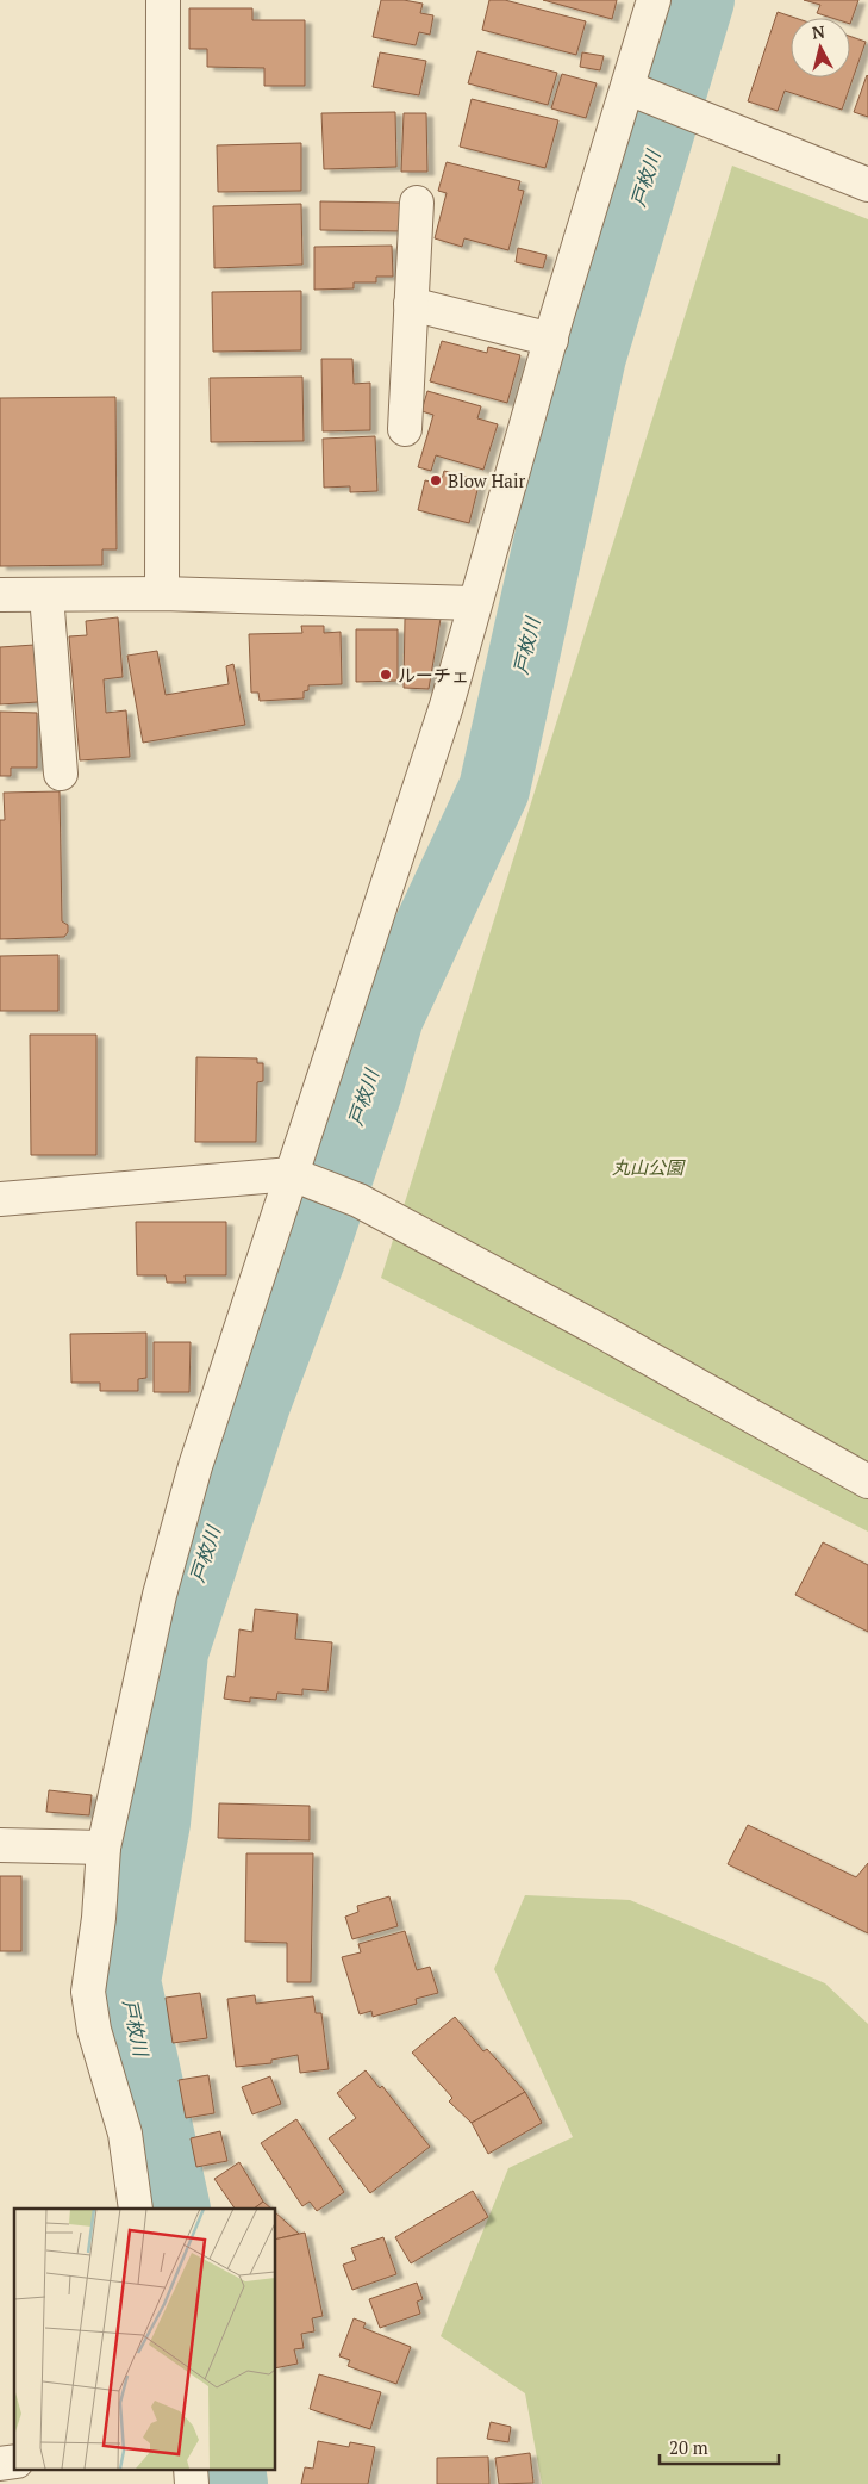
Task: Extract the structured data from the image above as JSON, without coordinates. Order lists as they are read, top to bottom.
{
  "water": ["戸枚川"],
  "parks": ["丸山公園"],
  "places": ["Blow Hair", "ルーチェ"],
  "scale_bar": "20 m",
  "north": "top"
}
